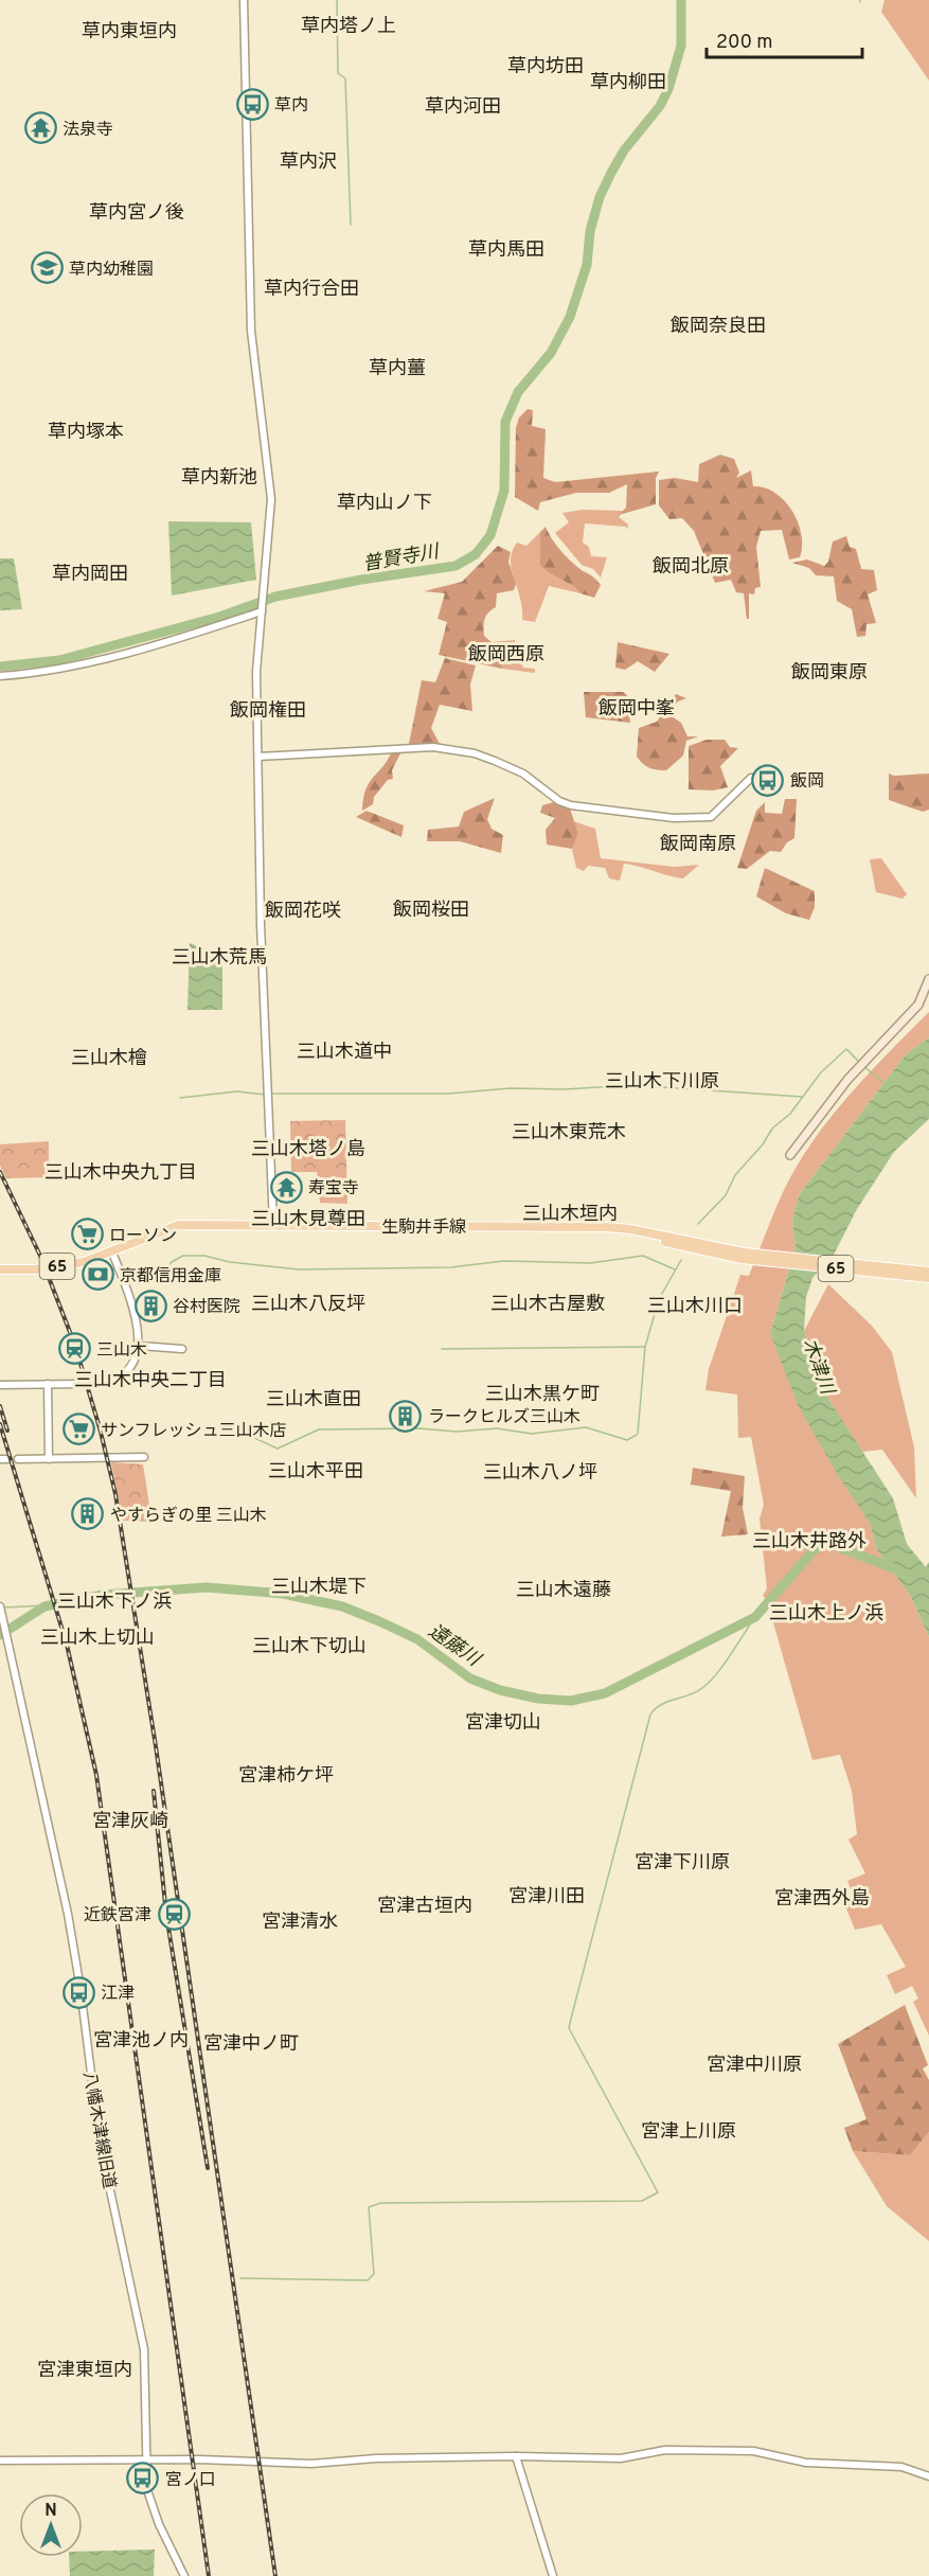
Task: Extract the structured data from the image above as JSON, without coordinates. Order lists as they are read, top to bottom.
{
  "streets": {
    "main road": ["生駒井手線", "65"],
    "street": ["八幡木津線旧道"]
  },
  "districts": [
    "草内塔ノ上",
    "草内東垣内",
    "草内坊田",
    "草内柳田",
    "草内河田",
    "草内沢",
    "草内宮ノ後",
    "草内馬田",
    "草内行合田",
    "飯岡奈良田",
    "草内薑",
    "草内塚本",
    "草内新池",
    "草内山ノ下",
    "飯岡北原",
    "草内岡田",
    "飯岡西原",
    "飯岡東原",
    "飯岡中峯",
    "飯岡権田",
    "飯岡南原",
    "飯岡桜田",
    "飯岡花咲",
    "三山木荒馬",
    "三山木道中",
    "三山木檜",
    "三山木下川原",
    "三山木東荒木",
    "三山木塔ノ島",
    "三山木中央九丁目",
    "三山木垣内",
    "三山木見尊田",
    "三山木八反坪",
    "三山木古屋敷",
    "三山木川口",
    "三山木中央二丁目",
    "三山木黒ケ町",
    "三山木直田",
    "三山木平田",
    "三山木八ノ坪",
    "三山木井路外",
    "三山木堤下",
    "三山木遠藤",
    "三山木下ノ浜",
    "三山木上ノ浜",
    "三山木上切山",
    "三山木下切山",
    "宮津切山",
    "宮津柿ケ坪",
    "宮津灰崎",
    "宮津下川原",
    "宮津川田",
    "宮津西外島",
    "宮津古垣内",
    "宮津清水",
    "宮津池ノ内",
    "宮津中ノ町",
    "宮津中川原",
    "宮津上川原",
    "宮津東垣内"
  ],
  "water": ["普賢寺川", "木津川", "遠藤川"],
  "places": {
    "bus stop": [
      "草内",
      "飯岡",
      "江津",
      "宮ノ口"
    ],
    "temple": ["法泉寺", "寿宝寺"],
    "school or university": ["草内幼稚園"],
    "supermarket": ["ローソン", "サンフレッシュ三山木店"],
    "bank": ["京都信用金庫"],
    "building": ["谷村医院", "ラークヒルズ三山木", "やすらぎの里 三山木"],
    "station": ["三山木", "近鉄宮津"]
  },
  "scale_bar": "200 m",
  "north": "top"
}
